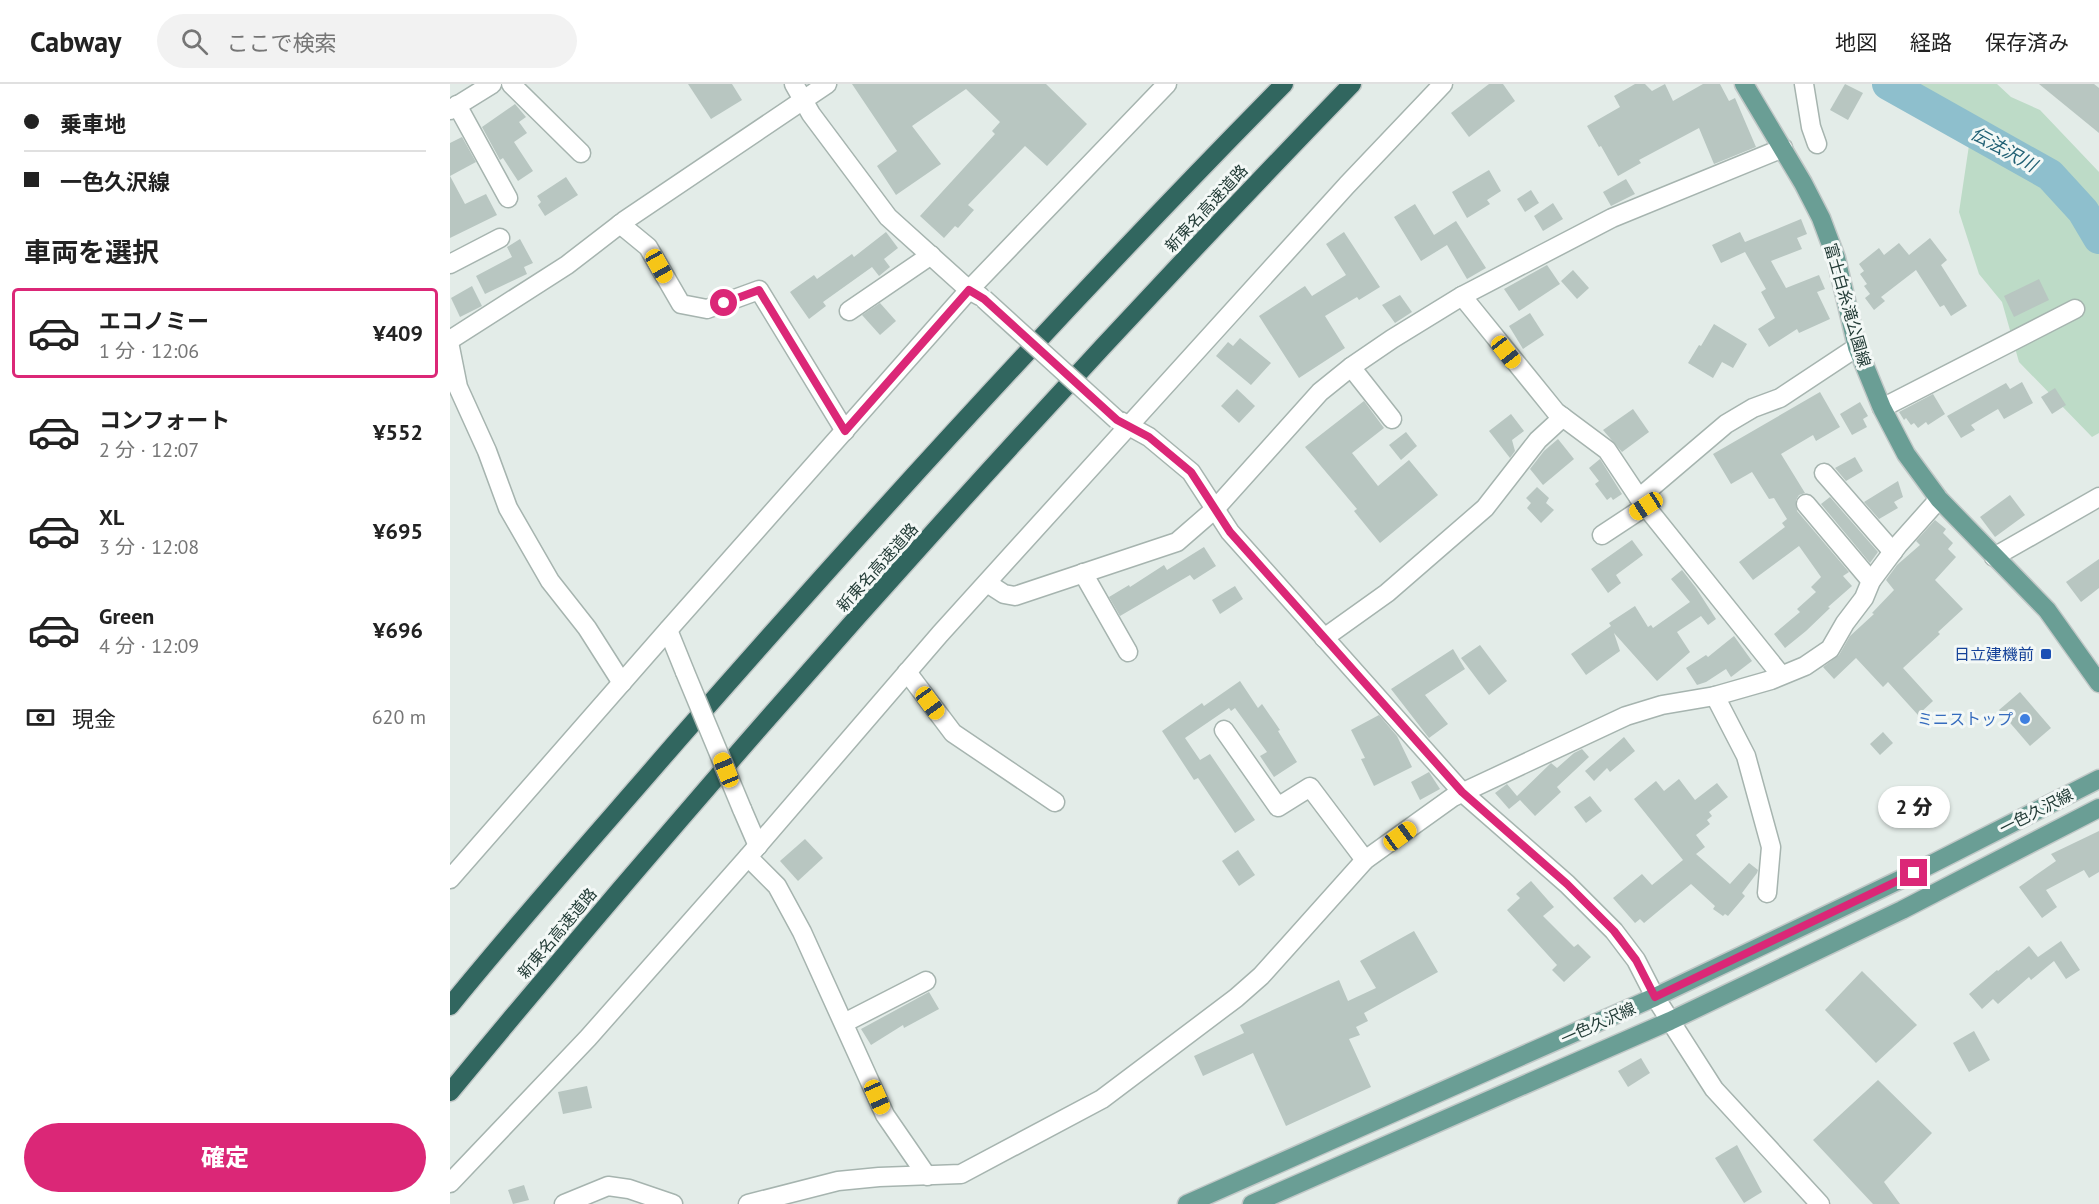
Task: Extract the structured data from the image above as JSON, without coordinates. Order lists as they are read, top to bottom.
{
  "streets": {
    "highway": ["新東名高速道路"],
    "main road": ["富士白糸滝公園線", "一色久沢線"]
  },
  "water": ["伝法沢川"],
  "places": {
    "transit": ["日立建機前"],
    "other": ["ミニストップ"]
  },
  "page": {
    "header": "Cabway",
    "search": "ここで検索",
    "nav": ["地図", "経路", "保存済み"],
    "banner": ["乗車地", "一色久沢線"],
    "heading": "車両を選択",
    "list": [
      {
        "name": "エコノミー",
        "note": "1 分 · 12:06",
        "value": "¥409"
      },
      {
        "name": "コンフォート",
        "note": "2 分 · 12:07",
        "value": "¥552"
      },
      {
        "name": "XL",
        "note": "3 分 · 12:08",
        "value": "¥695"
      },
      {
        "name": "Green",
        "note": "4 分 · 12:09",
        "value": "¥696"
      }
    ],
    "pay": ["現金", "620 m"],
    "bubble": "2 分",
    "buttons": "確定"
  }
}
